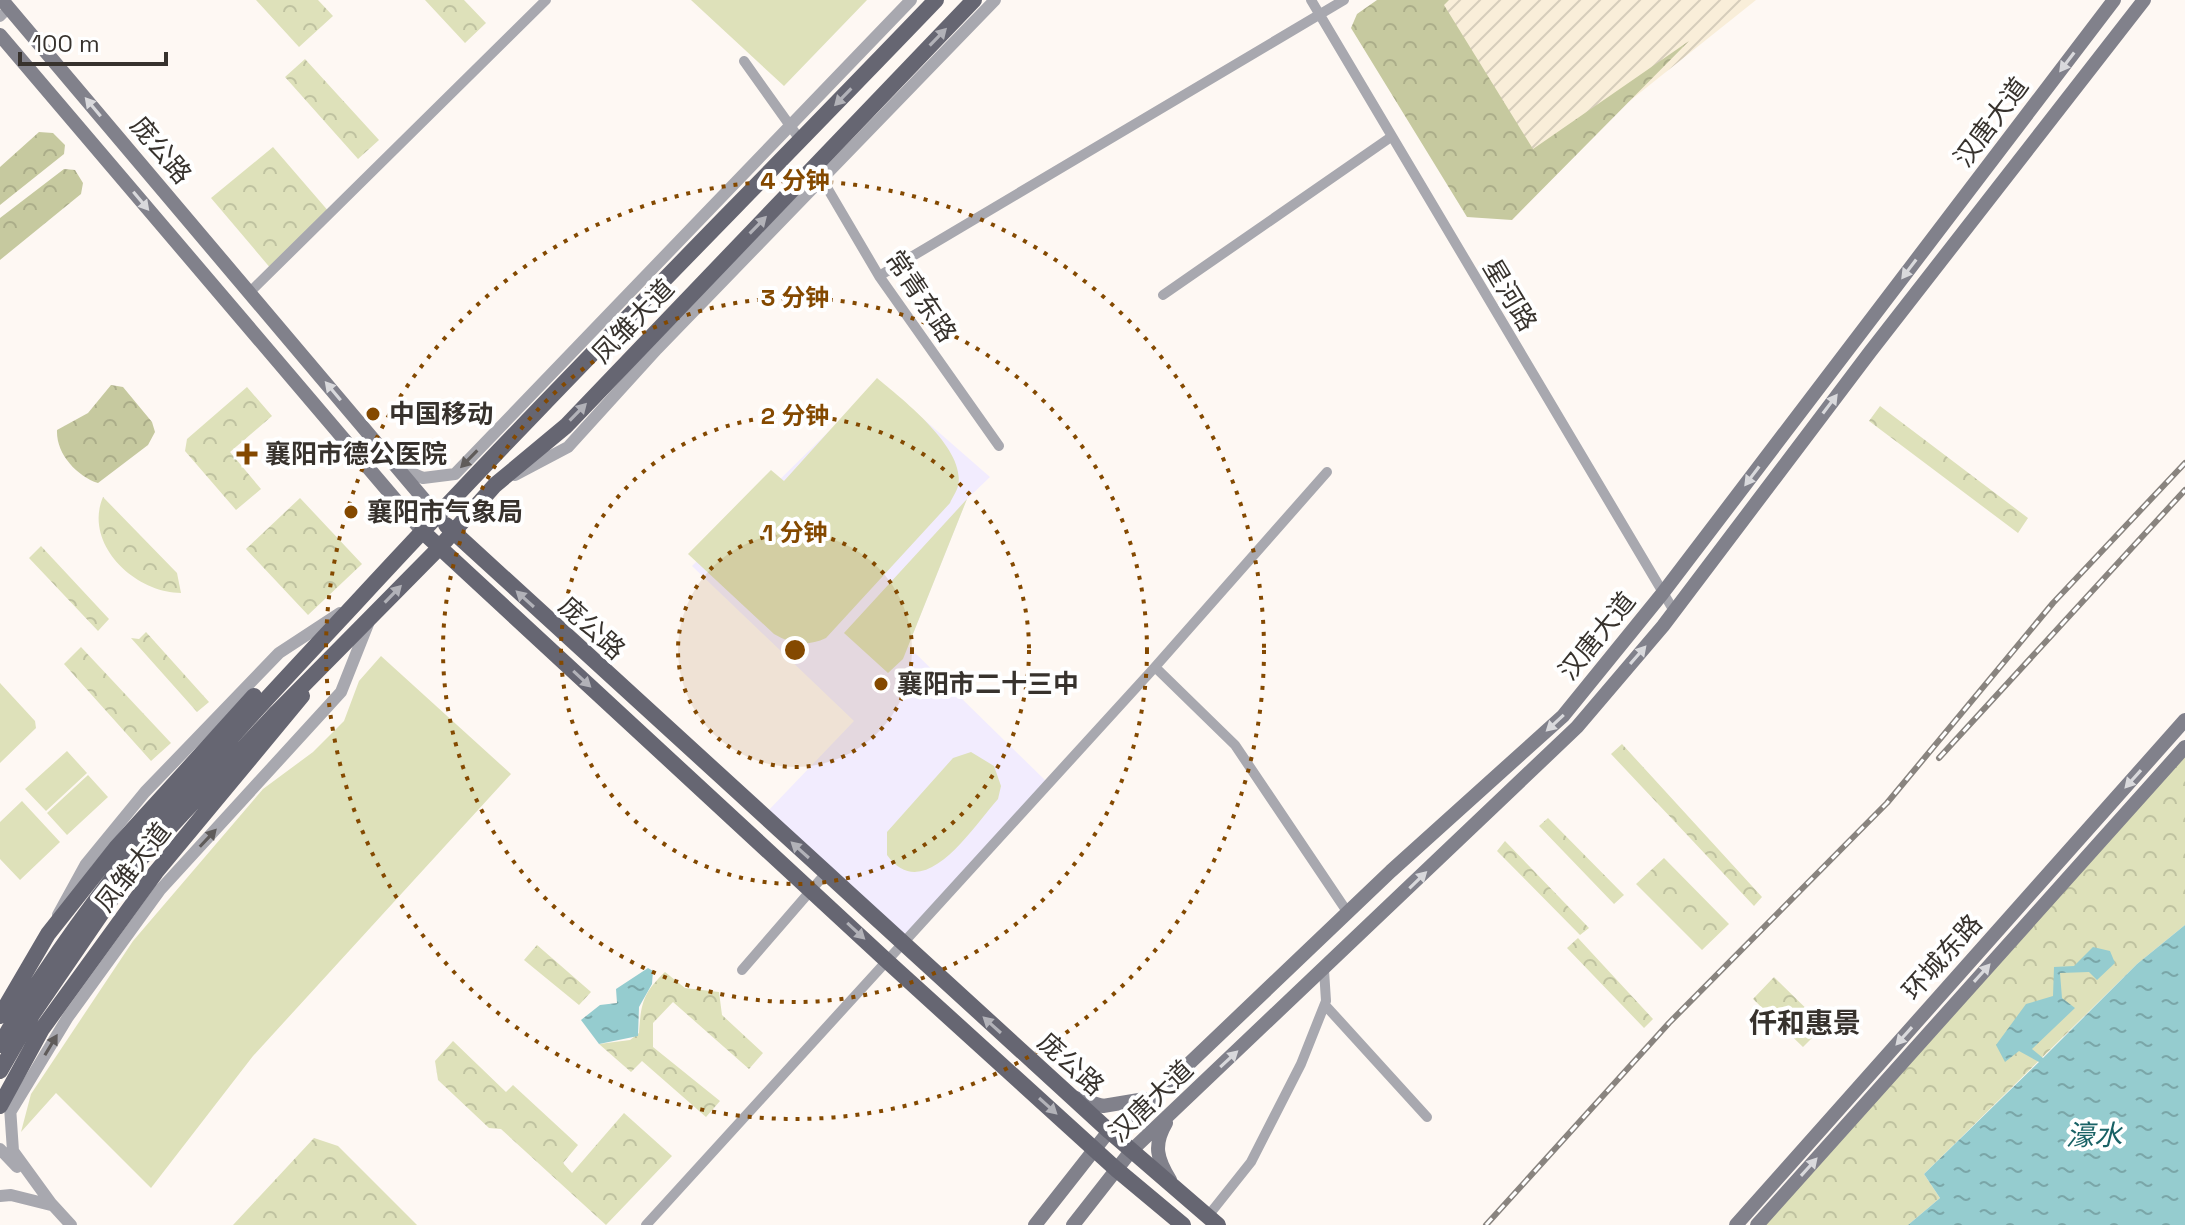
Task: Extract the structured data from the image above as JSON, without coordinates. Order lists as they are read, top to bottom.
{
  "streets": {
    "main road": [
      "汉唐大道",
      "庞公路",
      "凤雏大道",
      "环城东路"
    ],
    "street": ["星河路", "常青东路"]
  },
  "crossings": [
    ["汉唐大道", "庞公路"],
    ["汉唐大道", "星河路"],
    ["庞公路", "凤雏大道"],
    ["常青东路", "凤雏大道"]
  ],
  "districts": ["仟和惠景"],
  "water": ["濠水"],
  "places": {
    "other": ["中国移动", "襄阳市气象局", "襄阳市二十三中"],
    "health": ["襄阳市德公医院"]
  },
  "scale_bar": "100 m",
  "rings": [
    "4 分钟",
    "3 分钟",
    "2 分钟",
    "1 分钟"
  ]
}
